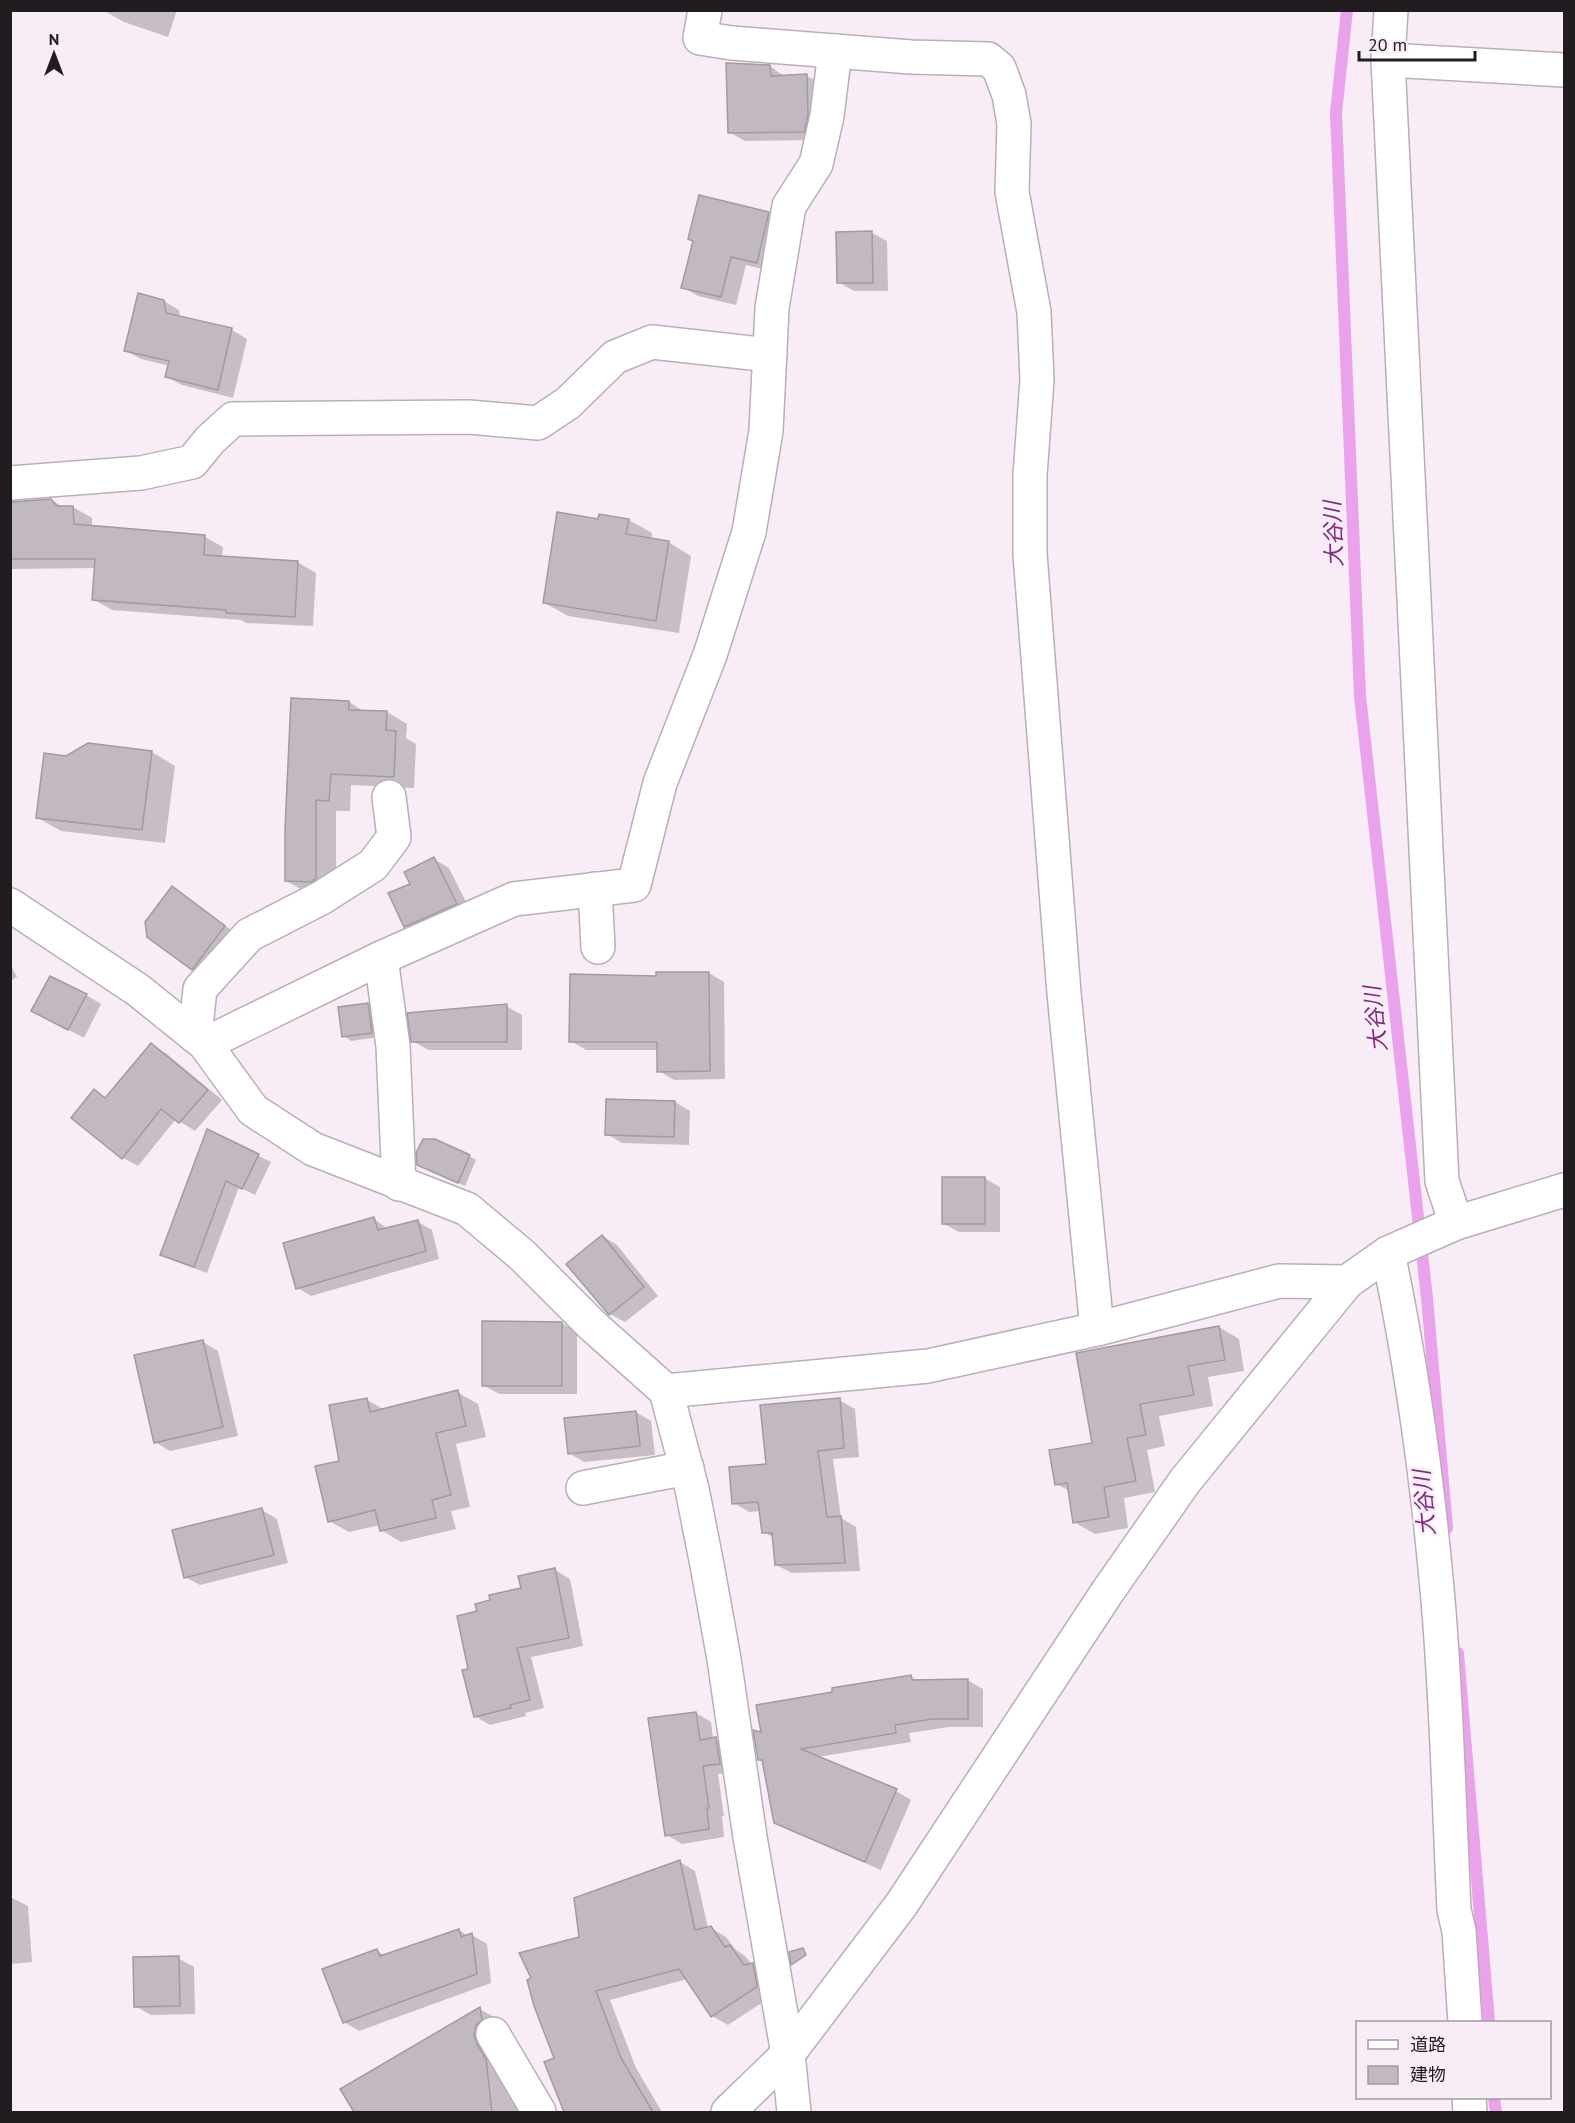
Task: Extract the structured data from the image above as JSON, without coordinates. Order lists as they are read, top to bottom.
{
  "water": ["大谷川"],
  "legend": ["道路", "建物"],
  "scale_bar": "20 m",
  "north": "top"
}
